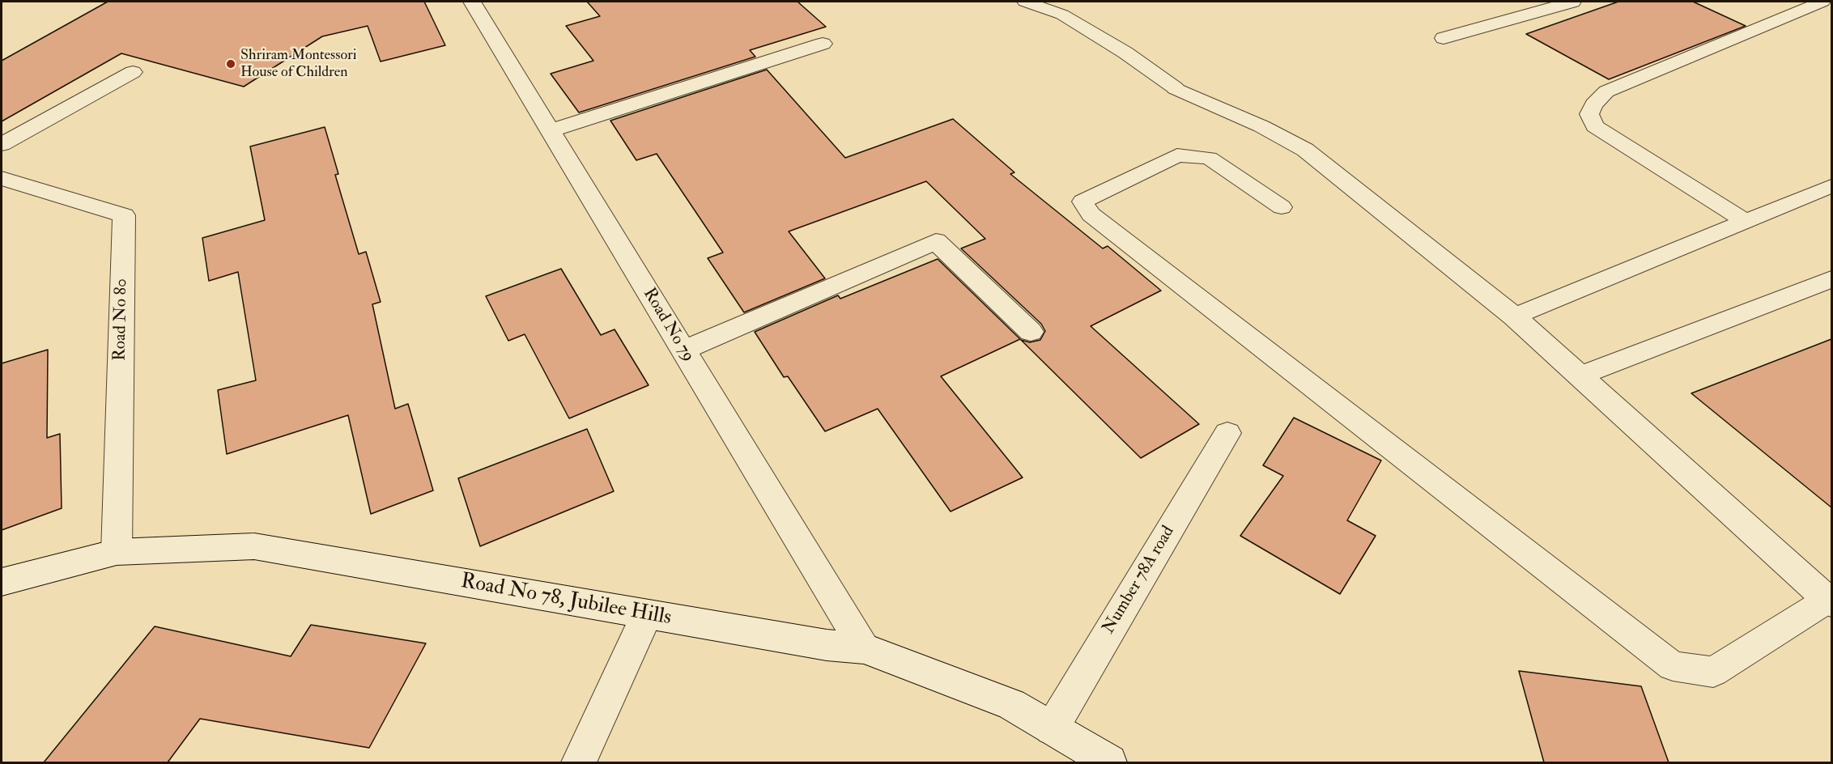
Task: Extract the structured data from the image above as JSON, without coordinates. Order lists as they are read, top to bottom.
{
  "streets": {
    "street": [
      "Road No 80",
      "Road No 79",
      "Number 78A road",
      "Road No 78, Jubilee Hills"
    ]
  },
  "crossings": [
    ["Road No 80", "Road No 78, Jubilee Hills"],
    ["Road No 79", "Road No 78, Jubilee Hills"],
    ["Number 78A road", "Road No 78, Jubilee Hills"]
  ],
  "places": ["Shriram Montessori House of Children"]
}
